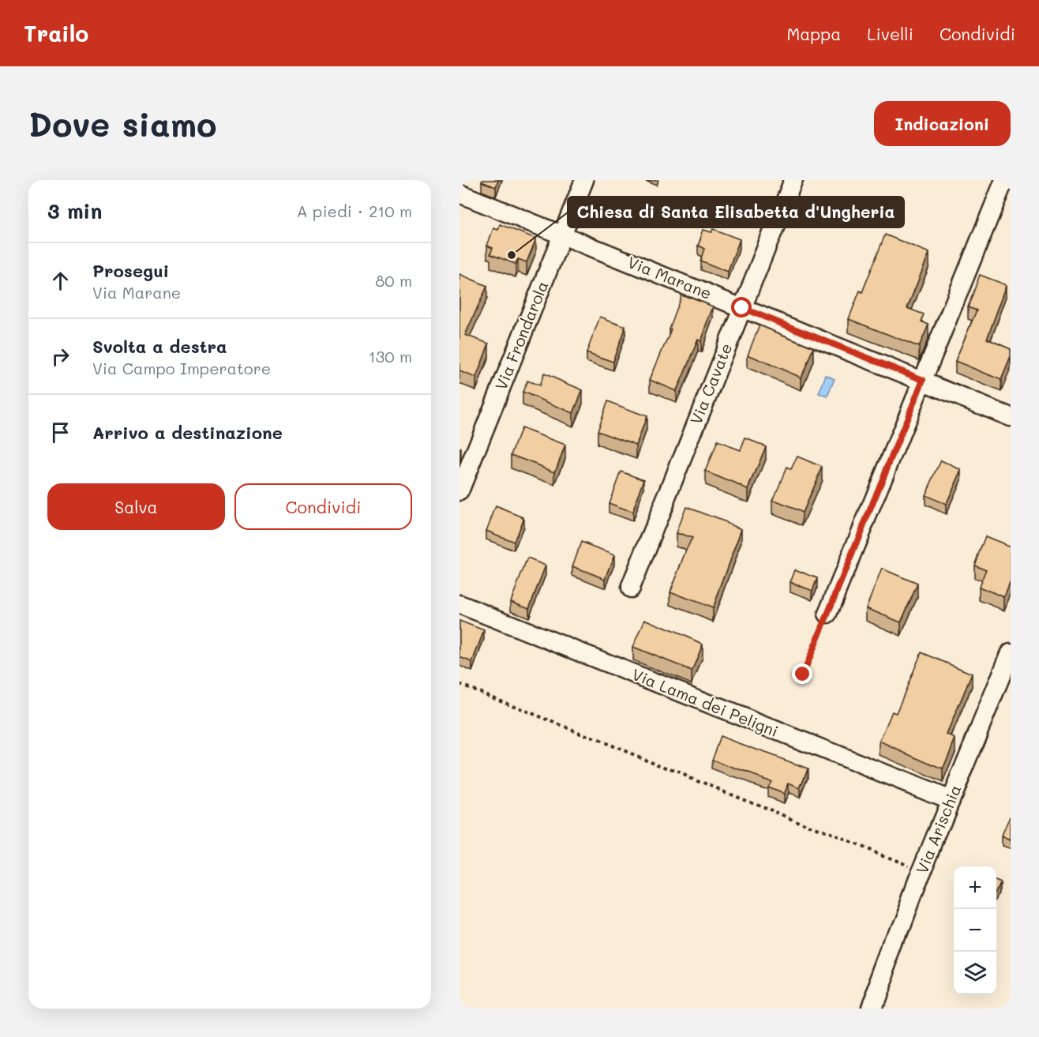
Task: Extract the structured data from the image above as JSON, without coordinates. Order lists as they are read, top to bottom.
{
  "streets": {
    "street": [
      "Via Marane",
      "Via Frondarola",
      "Via Cavate",
      "Via Lama dei Peligni",
      "Via Arischia"
    ]
  },
  "crossings": [
    ["Via Marane", "Via Frondarola"],
    ["Via Marane", "Via Cavate"],
    ["Via Lama dei Peligni", "Via Arischia"]
  ],
  "places": ["Chiesa di Santa Elisabetta d'Ungheria"],
  "page": {
    "header": "Trailo",
    "nav": ["Mappa", "Livelli", "Condividi"],
    "buttons": [
      "Indicazioni",
      ["Salva", "Condividi"]
    ],
    "title": "Dove siamo",
    "heading": ["3 min", "A piedi · 210 m"],
    "list": [
      ["Prosegui", "Via Marane", "80 m"],
      ["Svolta a destra", "Via Campo Imperatore", "130 m"],
      "Arrivo a destinazione"
    ],
    "map_buttons": ["+", "−"]
  }
}
